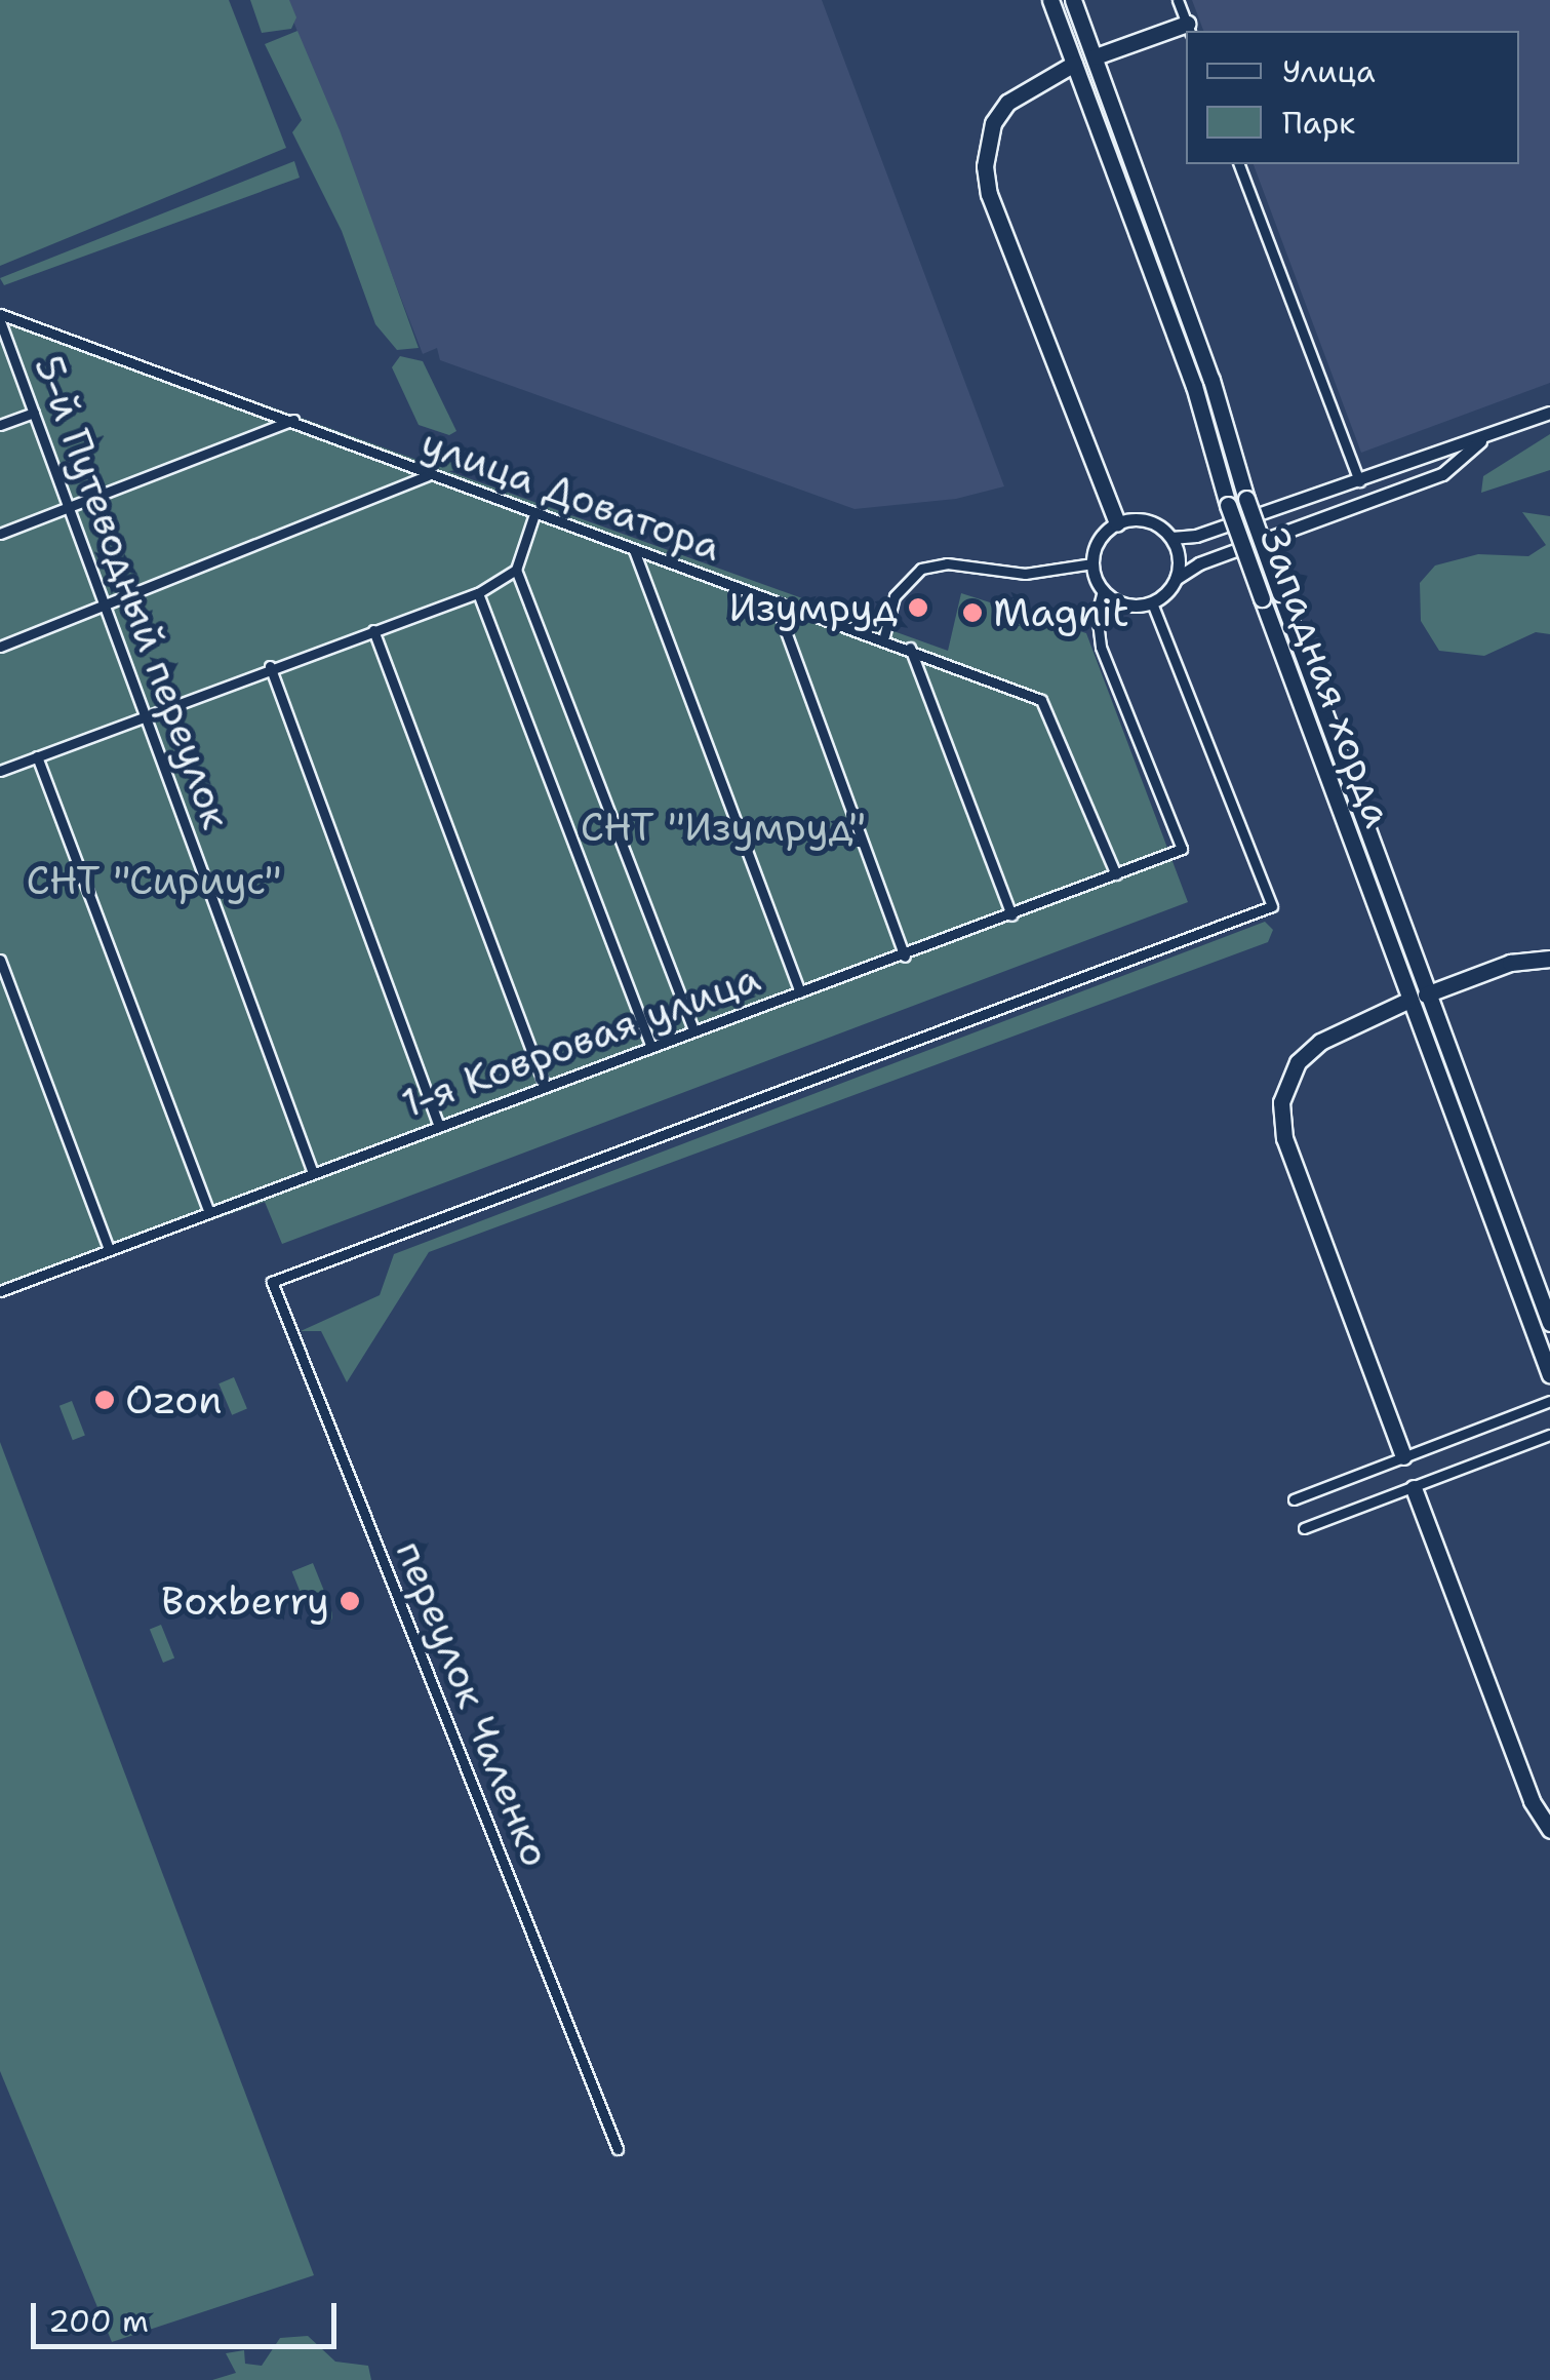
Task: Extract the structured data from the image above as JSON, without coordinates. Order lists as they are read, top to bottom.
{
  "streets": {
    "highway": ["Западная хорда"],
    "street": [
      "улица Доватора",
      "5-й Путеводный переулок",
      "1-я Ковровая улица",
      "переулок Чаленко"
    ]
  },
  "crossings": [
    ["улица Доватора", "1-я Ковровая улица"],
    ["5-й Путеводный переулок", "1-я Ковровая улица"],
    ["1-я Ковровая улица", "переулок Чаленко"]
  ],
  "parks": ["СНТ \"Изумруд\"", "СНТ \"Сириус\""],
  "places": [
    "Изумруд",
    "Magnit",
    "Ozon",
    "Boxberry"
  ],
  "legend": ["Улица", "Парк"],
  "scale_bar": "200 m"
}
